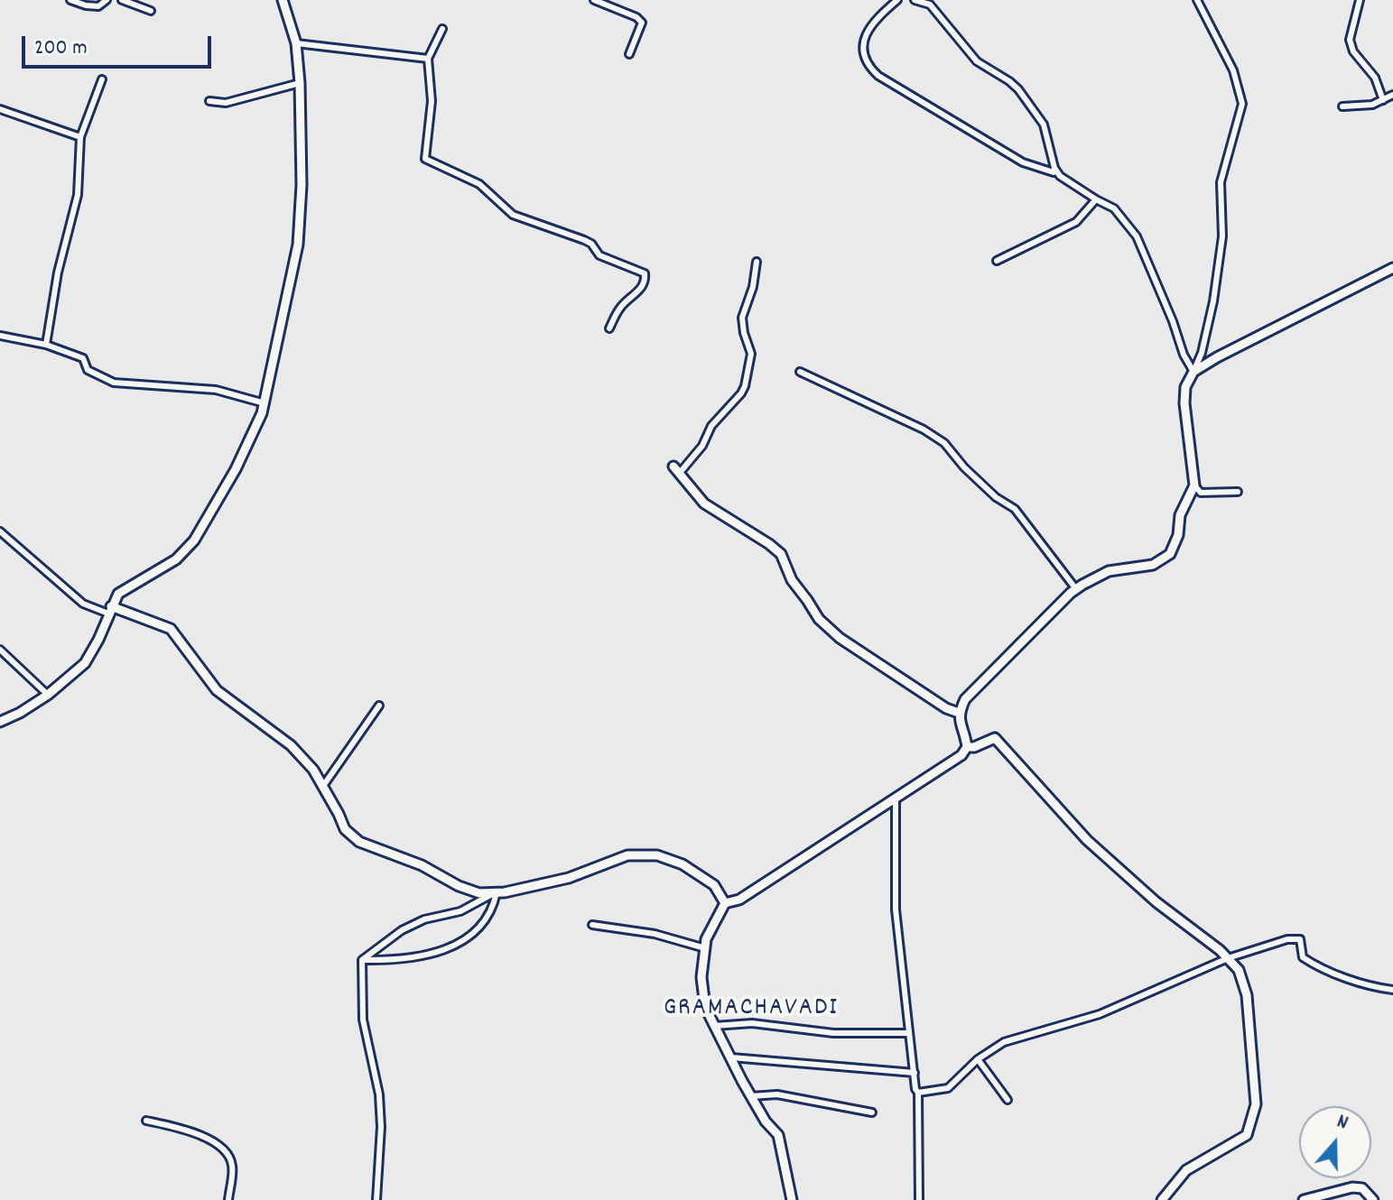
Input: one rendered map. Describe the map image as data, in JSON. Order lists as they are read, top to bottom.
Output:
{
  "districts": ["GRAMACHAVADI"],
  "scale_bar": "200 m",
  "north": "top"
}
